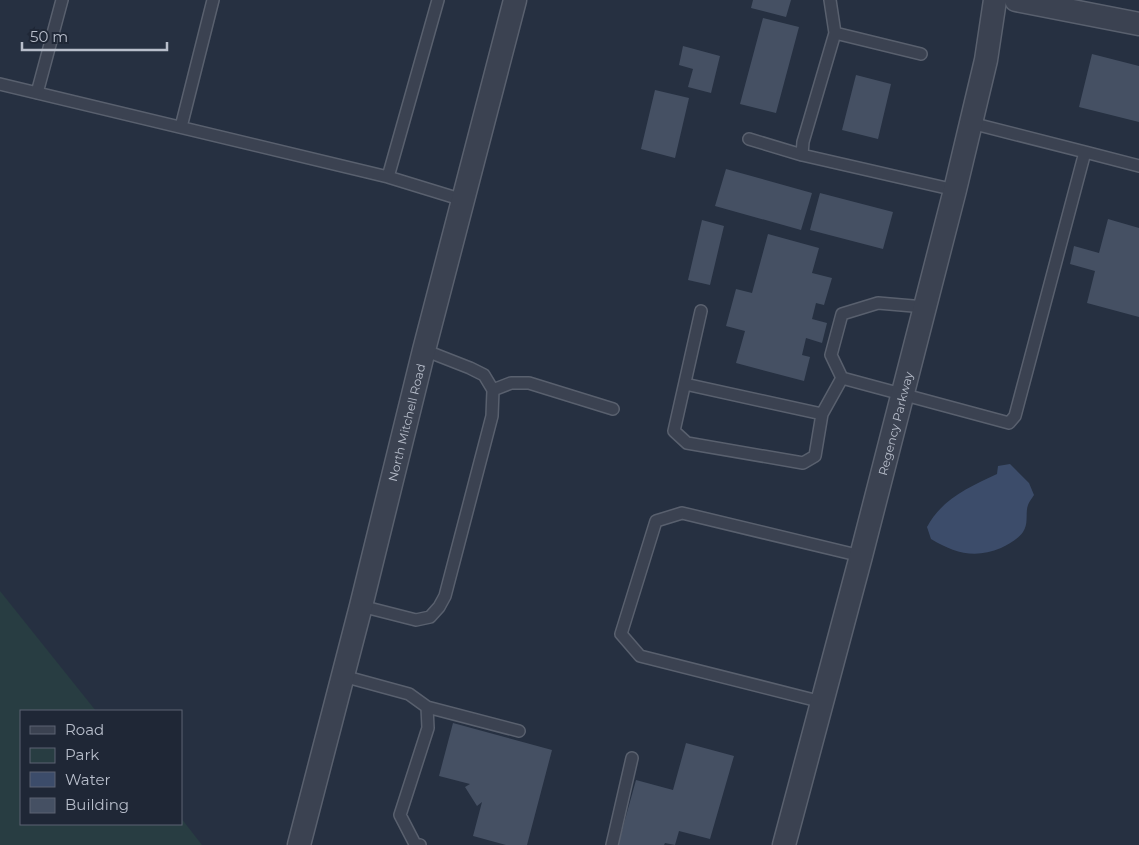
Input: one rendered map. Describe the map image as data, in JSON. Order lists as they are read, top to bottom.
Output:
{
  "streets": {
    "street": ["North Mitchell Road", "Regency Parkway"]
  },
  "legend": [
    "Road",
    "Park",
    "Water",
    "Building"
  ],
  "scale_bar": "50 m"
}
